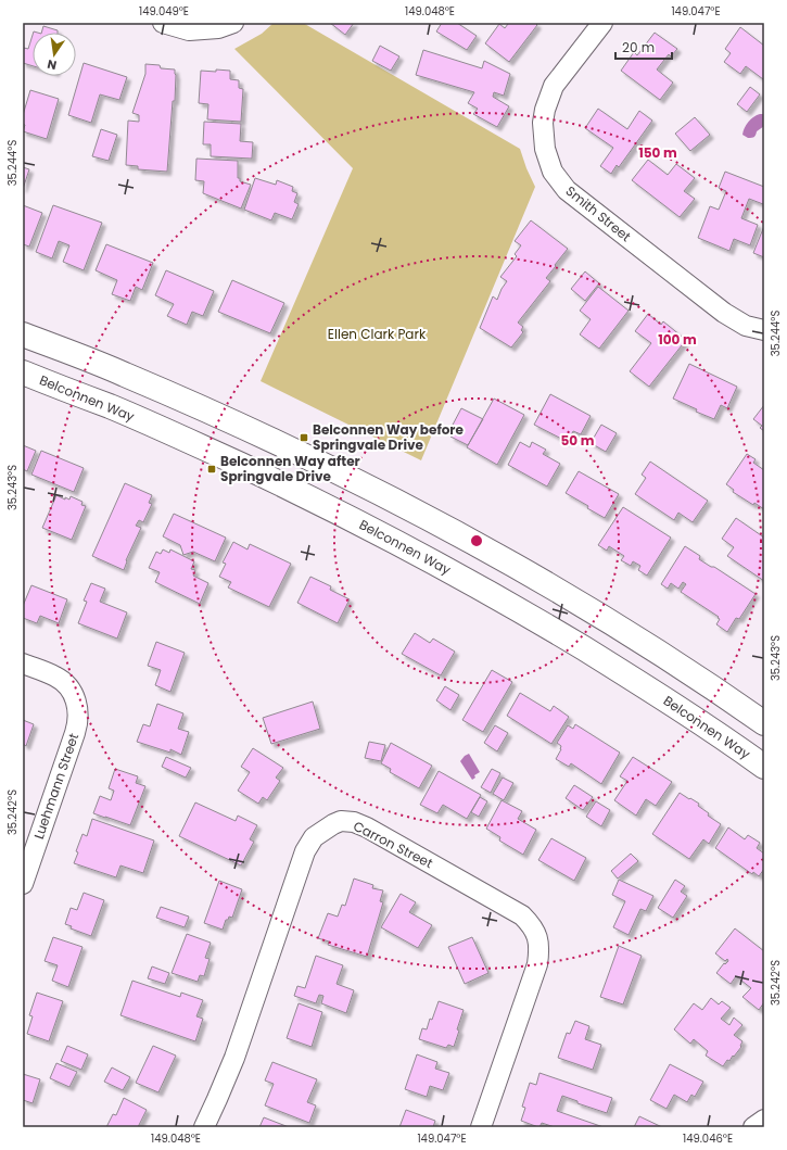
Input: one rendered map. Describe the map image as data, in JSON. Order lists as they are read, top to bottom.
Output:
{
  "streets": {
    "main road": ["Belconnen Way"],
    "street": ["Smith Street", "Luehmann Street", "Carron Street"]
  },
  "parks": ["Ellen Clark Park"],
  "places": {
    "transit": ["Belconnen Way before Springvale Drive", "Belconnen Way after Springvale Drive"]
  },
  "scale_bar": "20 m",
  "north": "bottom",
  "coordinates": [
    "149.049°E",
    "149.048°E",
    "149.047°E",
    "35.244°S",
    "35.243°S",
    "35.242°S",
    "149.046°E"
  ],
  "rings": ["150 m", "100 m", "50 m"]
}
